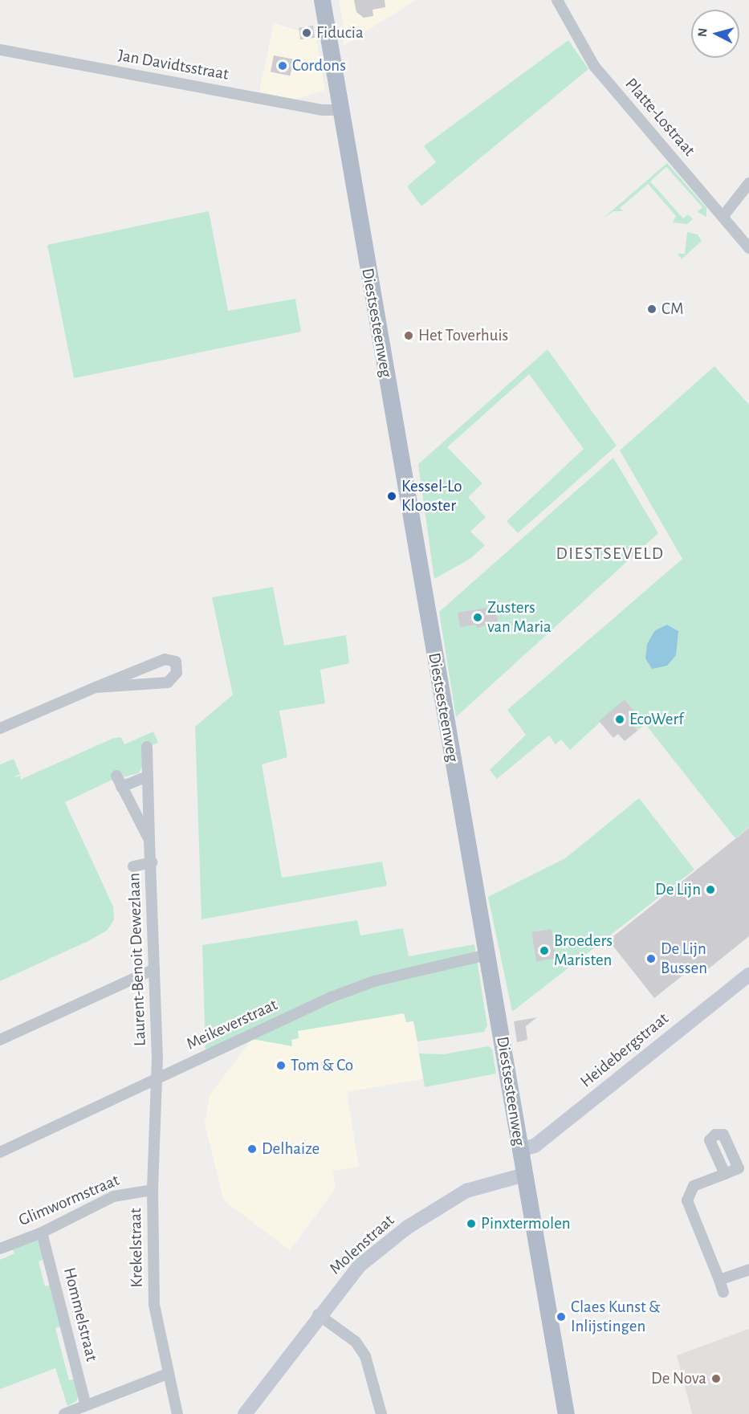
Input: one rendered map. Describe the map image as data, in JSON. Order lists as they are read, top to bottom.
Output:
{
  "streets": {
    "main road": ["Diestsesteenweg"],
    "street": [
      "Jan Davidtsstraat",
      "Platte-Lostraat",
      "Laurent-Benoit Dewezlaan",
      "Meikeverstraat",
      "Heidebergstraat",
      "Glimwormstraat",
      "Molenstraat",
      "Krekelstraat",
      "Hommelstraat"
    ]
  },
  "crossings": [
    ["Jan Davidtsstraat", "Diestsesteenweg"],
    ["Diestsesteenweg", "Meikeverstraat"],
    ["Diestsesteenweg", "Heidebergstraat"],
    ["Diestsesteenweg", "Molenstraat"],
    ["Laurent-Benoit Dewezlaan", "Meikeverstraat"],
    ["Laurent-Benoit Dewezlaan", "Krekelstraat"],
    ["Meikeverstraat", "Krekelstraat"],
    ["Glimwormstraat", "Krekelstraat"],
    ["Glimwormstraat", "Hommelstraat"]
  ],
  "districts": ["DIESTSEVELD"],
  "places": [
    "Fiducia",
    "Cordons",
    "CM",
    "Het Toverhuis",
    "Kessel-Lo Klooster",
    "Zusters van Maria",
    "EcoWerf",
    "De Lijn",
    "Broeders Maristen",
    "De Lijn Bussen",
    "Tom & Co",
    "Delhaize",
    "Pinxtermolen",
    "Claes Kunst & Inlijstingen",
    "De Nova"
  ],
  "north": "left"
}
